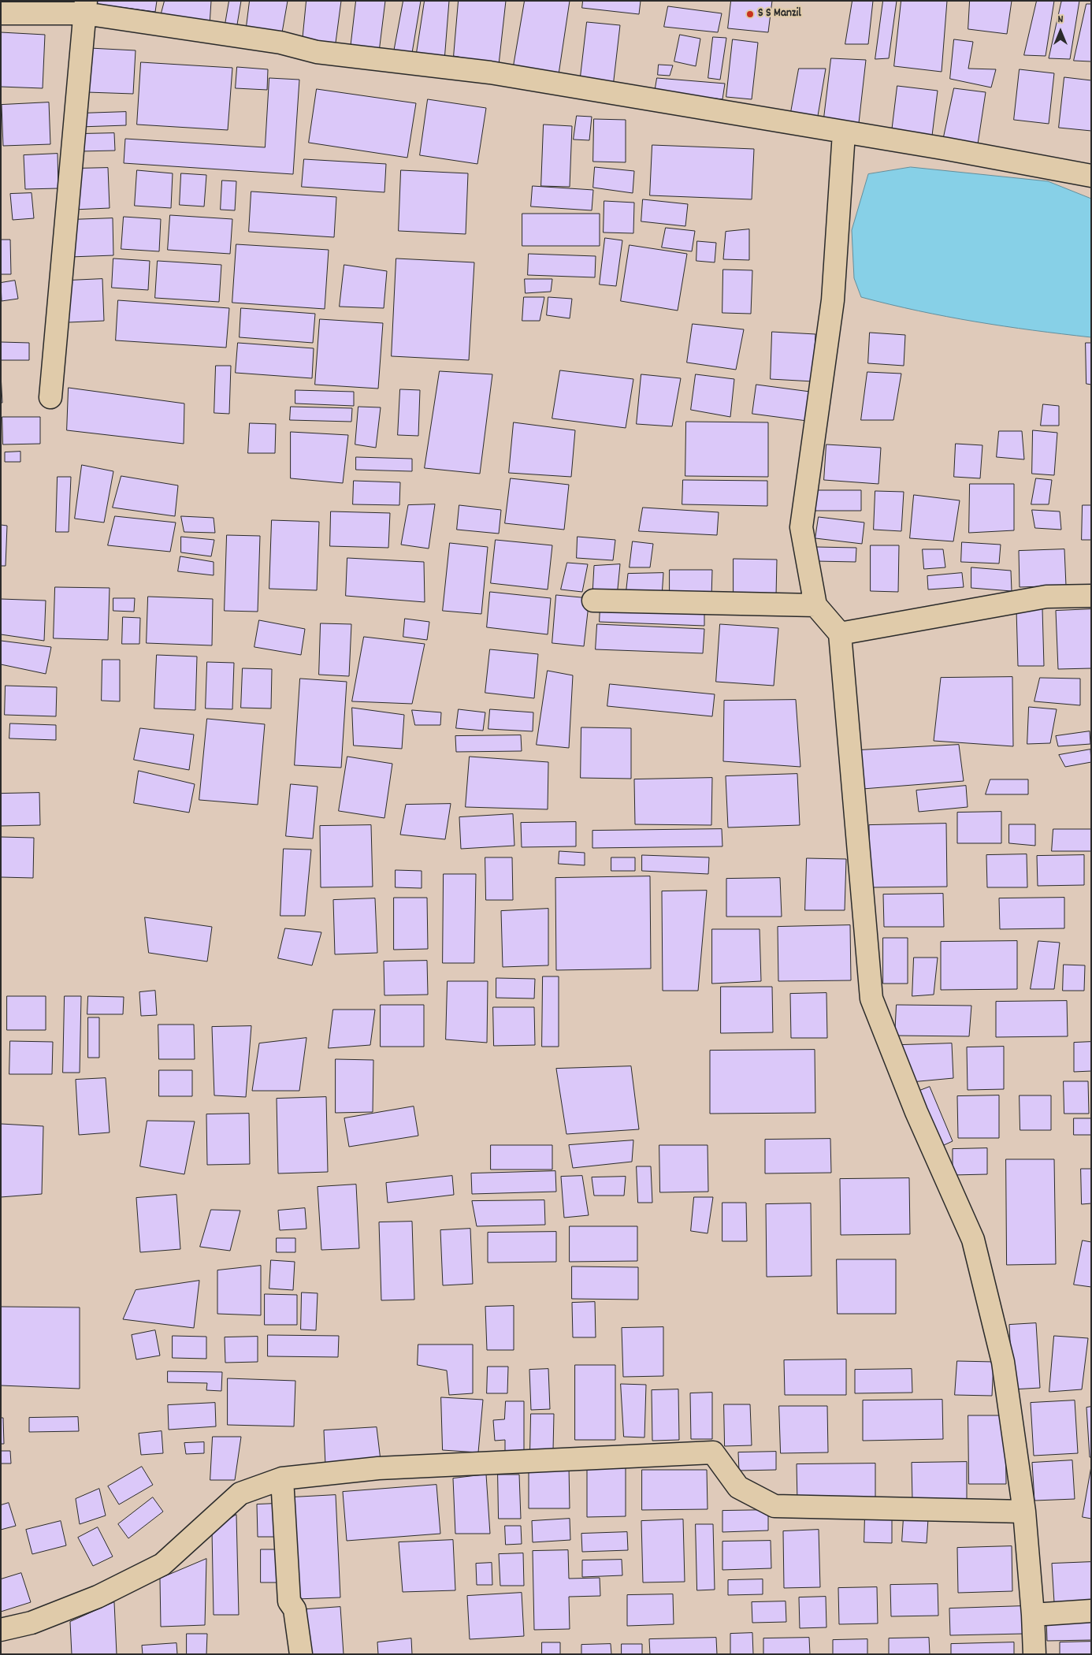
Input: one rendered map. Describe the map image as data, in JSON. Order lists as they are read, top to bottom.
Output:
{
  "places": ["S S Manzil"],
  "north": "top"
}
